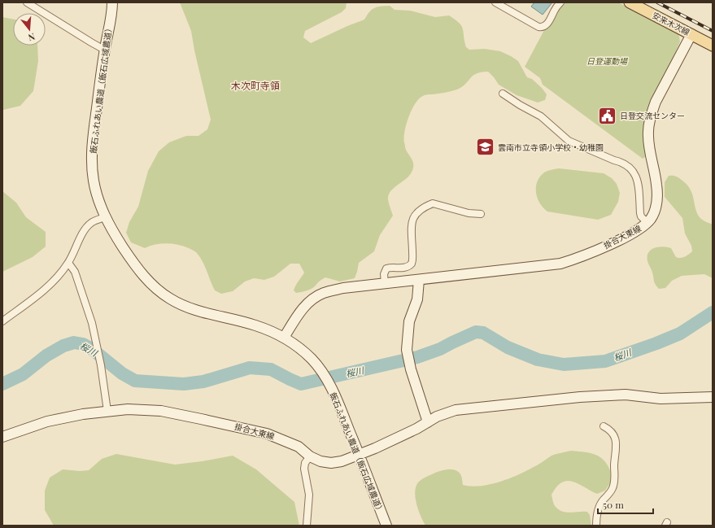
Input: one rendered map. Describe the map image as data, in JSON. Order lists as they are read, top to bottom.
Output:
{
  "streets": {
    "main road": ["安来木次線", "飯石ふれあい農道（飯石広域農道）", "掛合大東線"]
  },
  "crossings": [
    ["安来木次線", "掛合大東線"],
    ["飯石ふれあい農道（飯石広域農道）", "掛合大東線"]
  ],
  "districts": ["木次町寺領"],
  "water": ["桜川"],
  "parks": ["日登運動場"],
  "places": {
    "public building": ["日登交流センター"],
    "school or university": ["雲南市立寺領小学校・幼稚園"]
  },
  "scale_bar": "50 m",
  "north": "bottom"
}
